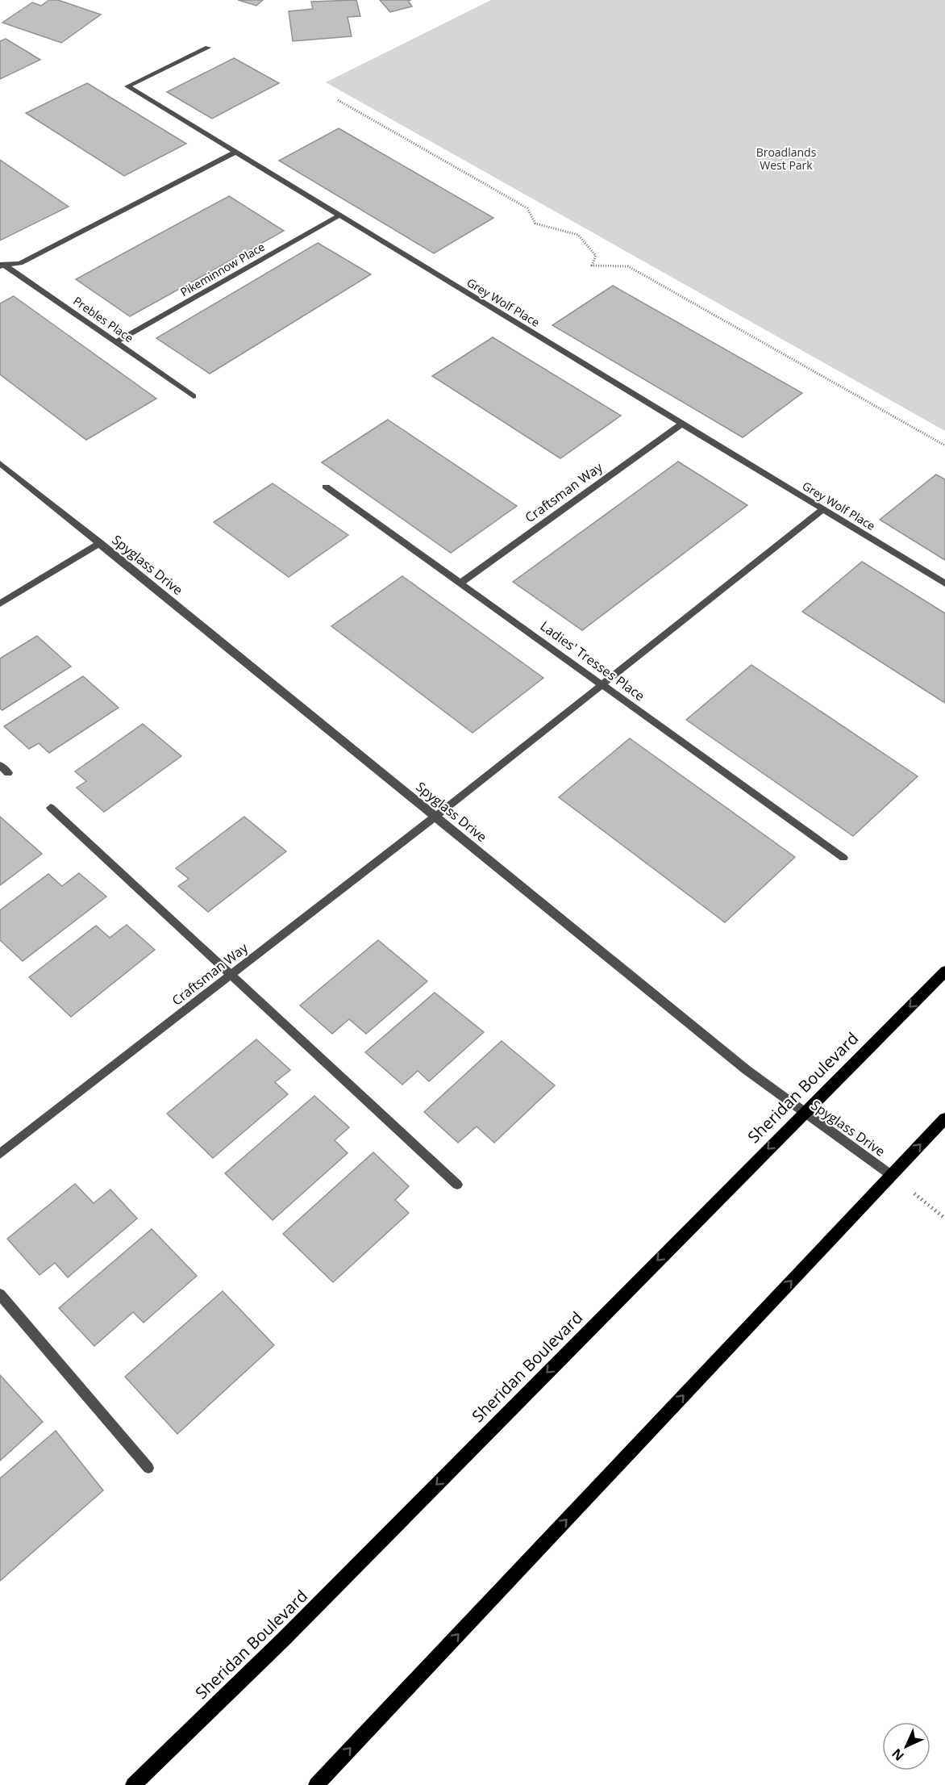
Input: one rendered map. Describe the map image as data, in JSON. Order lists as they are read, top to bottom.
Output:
{
  "streets": {
    "main road": ["Sheridan Boulevard"],
    "street": [
      "Pikeminnow Place",
      "Grey Wolf Place",
      "Prebles Place",
      "Craftsman Way",
      "Spyglass Drive",
      "Ladies' Tresses Place"
    ]
  },
  "crossings": [
    ["Pikeminnow Place", "Grey Wolf Place"],
    ["Pikeminnow Place", "Prebles Place"],
    ["Grey Wolf Place", "Craftsman Way"],
    ["Craftsman Way", "Spyglass Drive"],
    ["Craftsman Way", "Ladies' Tresses Place"],
    ["Spyglass Drive", "Sheridan Boulevard"]
  ],
  "one_way": ["Sheridan Boulevard"],
  "parks": ["Broadlands West Park"],
  "north": "bottom left"
}
